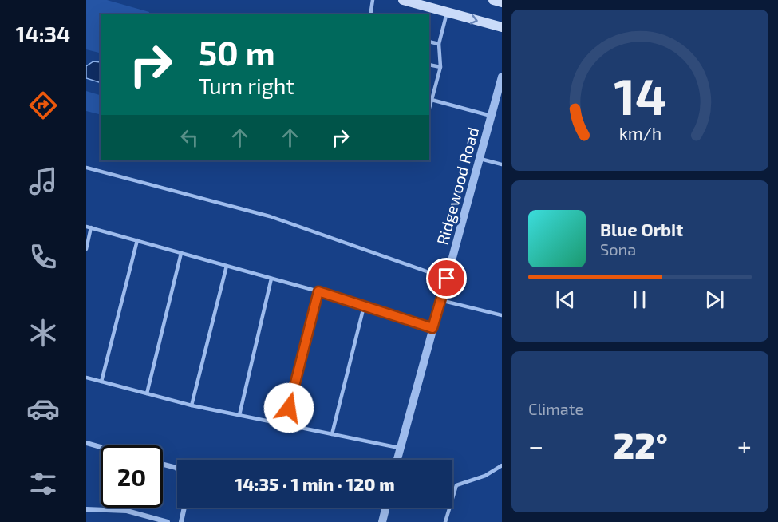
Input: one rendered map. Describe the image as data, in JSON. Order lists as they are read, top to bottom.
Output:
{
  "streets": {
    "street": ["Ridgewood Road"]
  },
  "page": {
    "tabs": "14:34",
    "turn": ["50 m", "Turn right"],
    "song": ["Blue Orbit", "Sona"],
    "tile": "Climate",
    "heat": ["−", "22°", "+"],
    "limit": "20",
    "trip": "14:35 · 1 min · 120 m",
    "gauge": ["14", "km/h"]
  }
}
